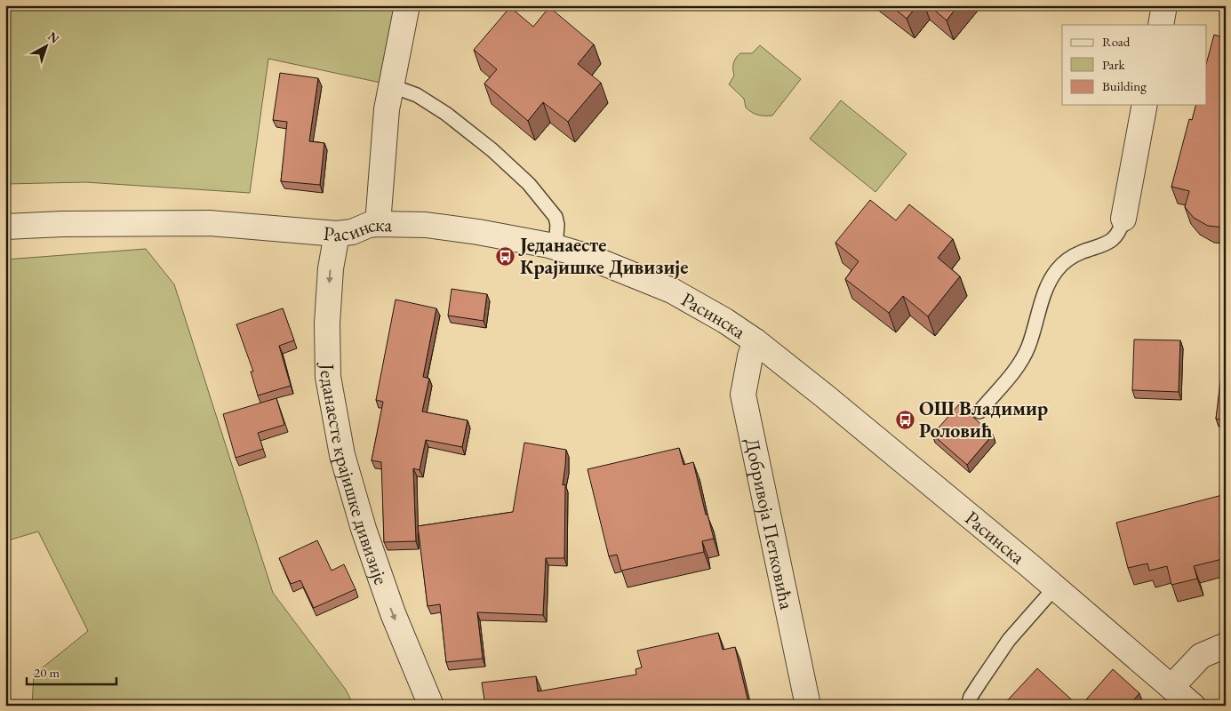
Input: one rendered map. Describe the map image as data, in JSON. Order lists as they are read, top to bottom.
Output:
{
  "streets": {
    "street": ["Расинска", "Једанаесте крајишке дивизије", "Добривоја Петковића"]
  },
  "crossings": [
    ["Расинска", "Једанаесте крајишке дивизије"],
    ["Расинска", "Добривоја Петковића"]
  ],
  "one_way": ["Једанаесте крајишке дивизије"],
  "places": {
    "bus stop": ["Једанаесте Крајишке Дивизије", "ОШ Владимир Роловић"]
  },
  "legend": ["Road", "Park", "Building"],
  "scale_bar": "20 m",
  "north": "top right"
}
